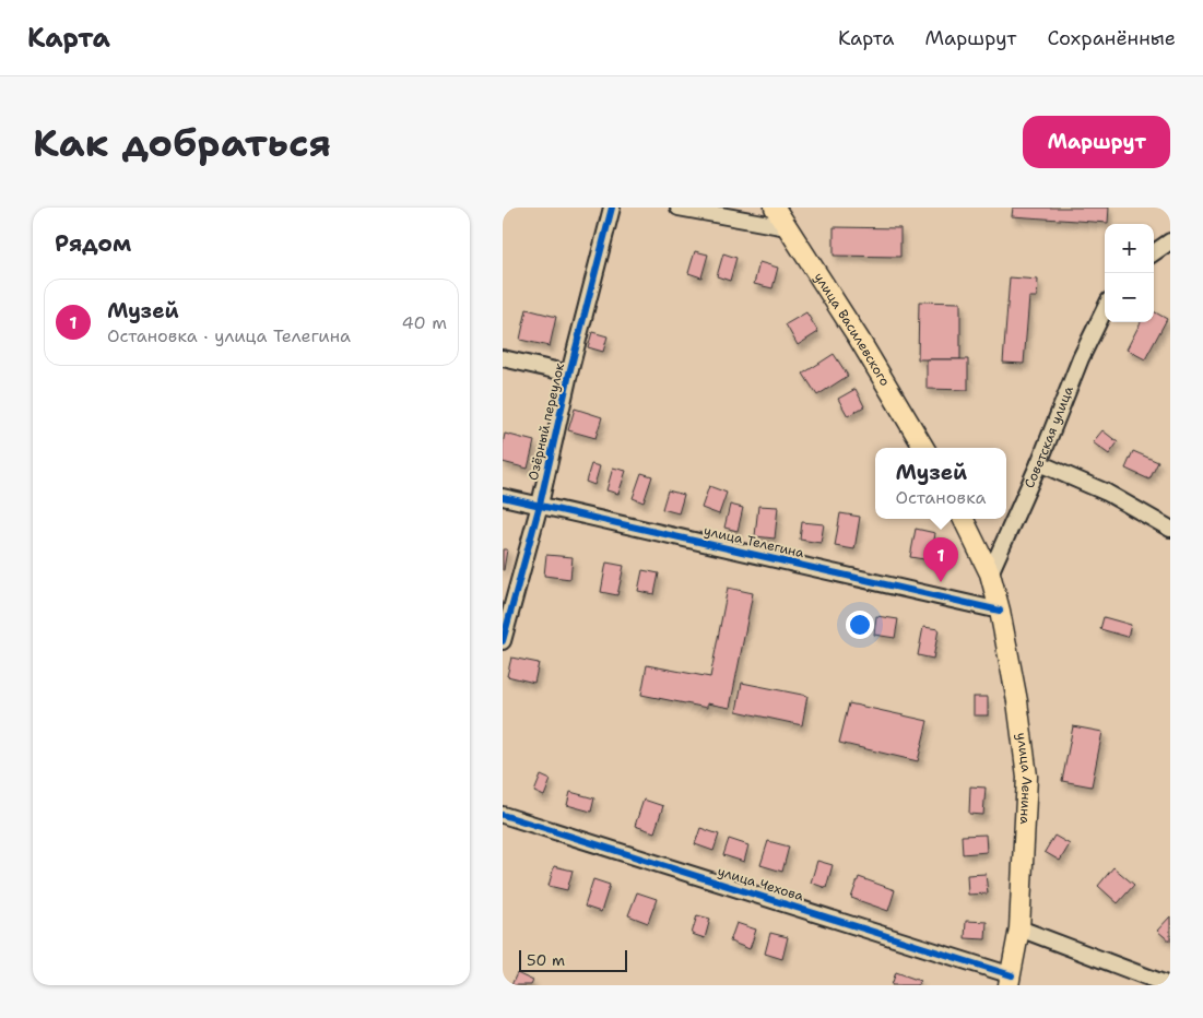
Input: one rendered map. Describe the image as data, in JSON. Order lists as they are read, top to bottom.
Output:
{
  "streets": {
    "main road": ["улица Василевского", "улица Ленина"],
    "street": [
      "Озёрный переулок",
      "Советская улица",
      "улица Телегина",
      "улица Чехова"
    ]
  },
  "crossings": [
    ["Озёрный переулок", "улица Телегина"],
    ["Советская улица", "улица Ленина"],
    ["улица Телегина", "улица Ленина"],
    ["улица Ленина", "улица Чехова"]
  ],
  "scale_bar": "50 m",
  "page": {
    "header": "Карта",
    "nav": ["Карта", "Маршрут", "Сохранённые"],
    "buttons": "Маршрут",
    "title": "Как добраться",
    "heading": "Рядом",
    "map_buttons": ["+", "−"],
    "list": [
      {
        "mark": "1",
        "name": "Музей",
        "note": "Остановка · улица Телегина",
        "value": "40 m"
      }
    ],
    "popup": ["Музей", "Остановка"],
    "pins": "1",
    "scale": "50 m"
  }
}
